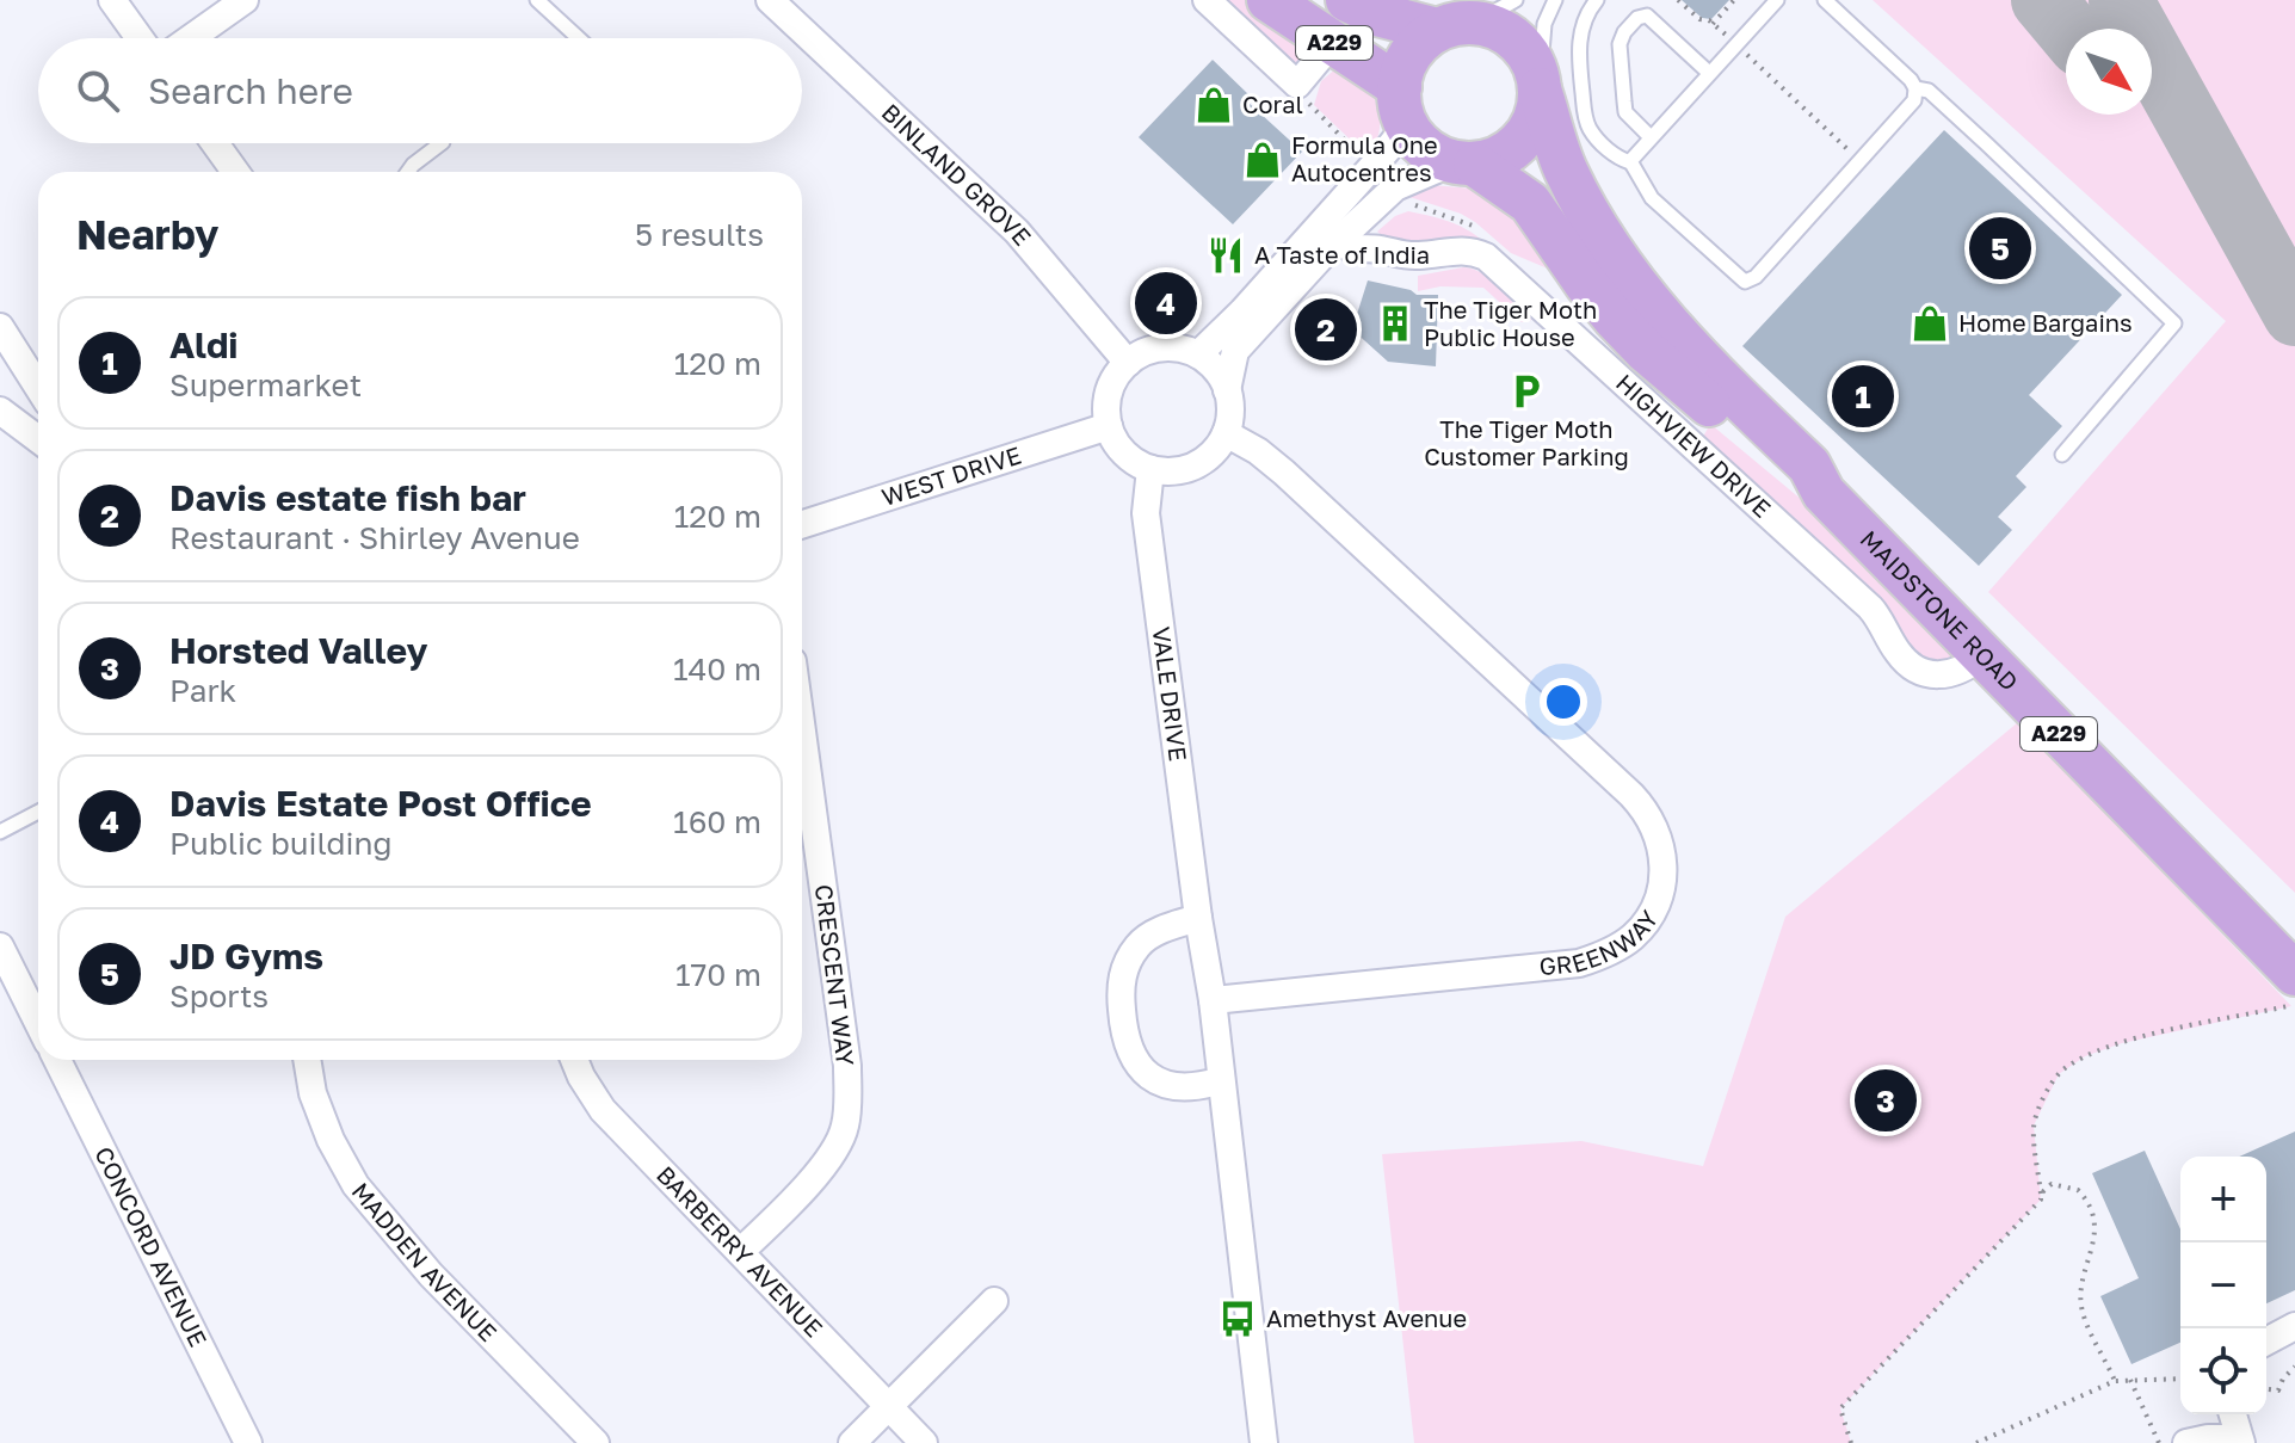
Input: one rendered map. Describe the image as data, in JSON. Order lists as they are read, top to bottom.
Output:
{
  "streets": {
    "main road": ["A229", "MAIDSTONE ROAD"],
    "street": [
      "BINLAND GROVE",
      "HIGHVIEW DRIVE",
      "WEST DRIVE",
      "VALE DRIVE",
      "GREENWAY",
      "CRESCENT WAY",
      "CONCORD AVENUE",
      "BARBERRY AVENUE",
      "MADDEN AVENUE"
    ]
  },
  "crossings": [
    ["A229", "MAIDSTONE ROAD"],
    ["BINLAND GROVE", "WEST DRIVE"],
    ["BINLAND GROVE", "VALE DRIVE"],
    ["BINLAND GROVE", "GREENWAY"],
    ["HIGHVIEW DRIVE", "MAIDSTONE ROAD"],
    ["WEST DRIVE", "VALE DRIVE"],
    ["WEST DRIVE", "GREENWAY"],
    ["VALE DRIVE", "GREENWAY"],
    ["CRESCENT WAY", "BARBERRY AVENUE"]
  ],
  "places": {
    "shop": ["Coral", "Formula One Autocentres", "Home Bargains"],
    "restaurant": ["A Taste of India"],
    "building": ["The Tiger Moth Public House"],
    "parking": ["The Tiger Moth Customer Parking"],
    "bus stop": ["Amethyst Avenue"]
  },
  "north": "bottom right",
  "page": {
    "search": "Search here",
    "heading": ["Nearby", "5 results"],
    "pins": [
      "5",
      "4",
      "2",
      "1",
      "3"
    ],
    "list": [
      {
        "mark": "1",
        "name": "Aldi",
        "note": "Supermarket",
        "value": "120 m"
      },
      {
        "mark": "2",
        "name": "Davis estate fish bar",
        "note": "Restaurant · Shirley Avenue",
        "value": "120 m"
      },
      {
        "mark": "3",
        "name": "Horsted Valley",
        "note": "Park",
        "value": "140 m"
      },
      {
        "mark": "4",
        "name": "Davis Estate Post Office",
        "note": "Public building",
        "value": "160 m"
      },
      {
        "mark": "5",
        "name": "JD Gyms",
        "note": "Sports",
        "value": "170 m"
      }
    ],
    "map_buttons": ["+", "−"]
  }
}
